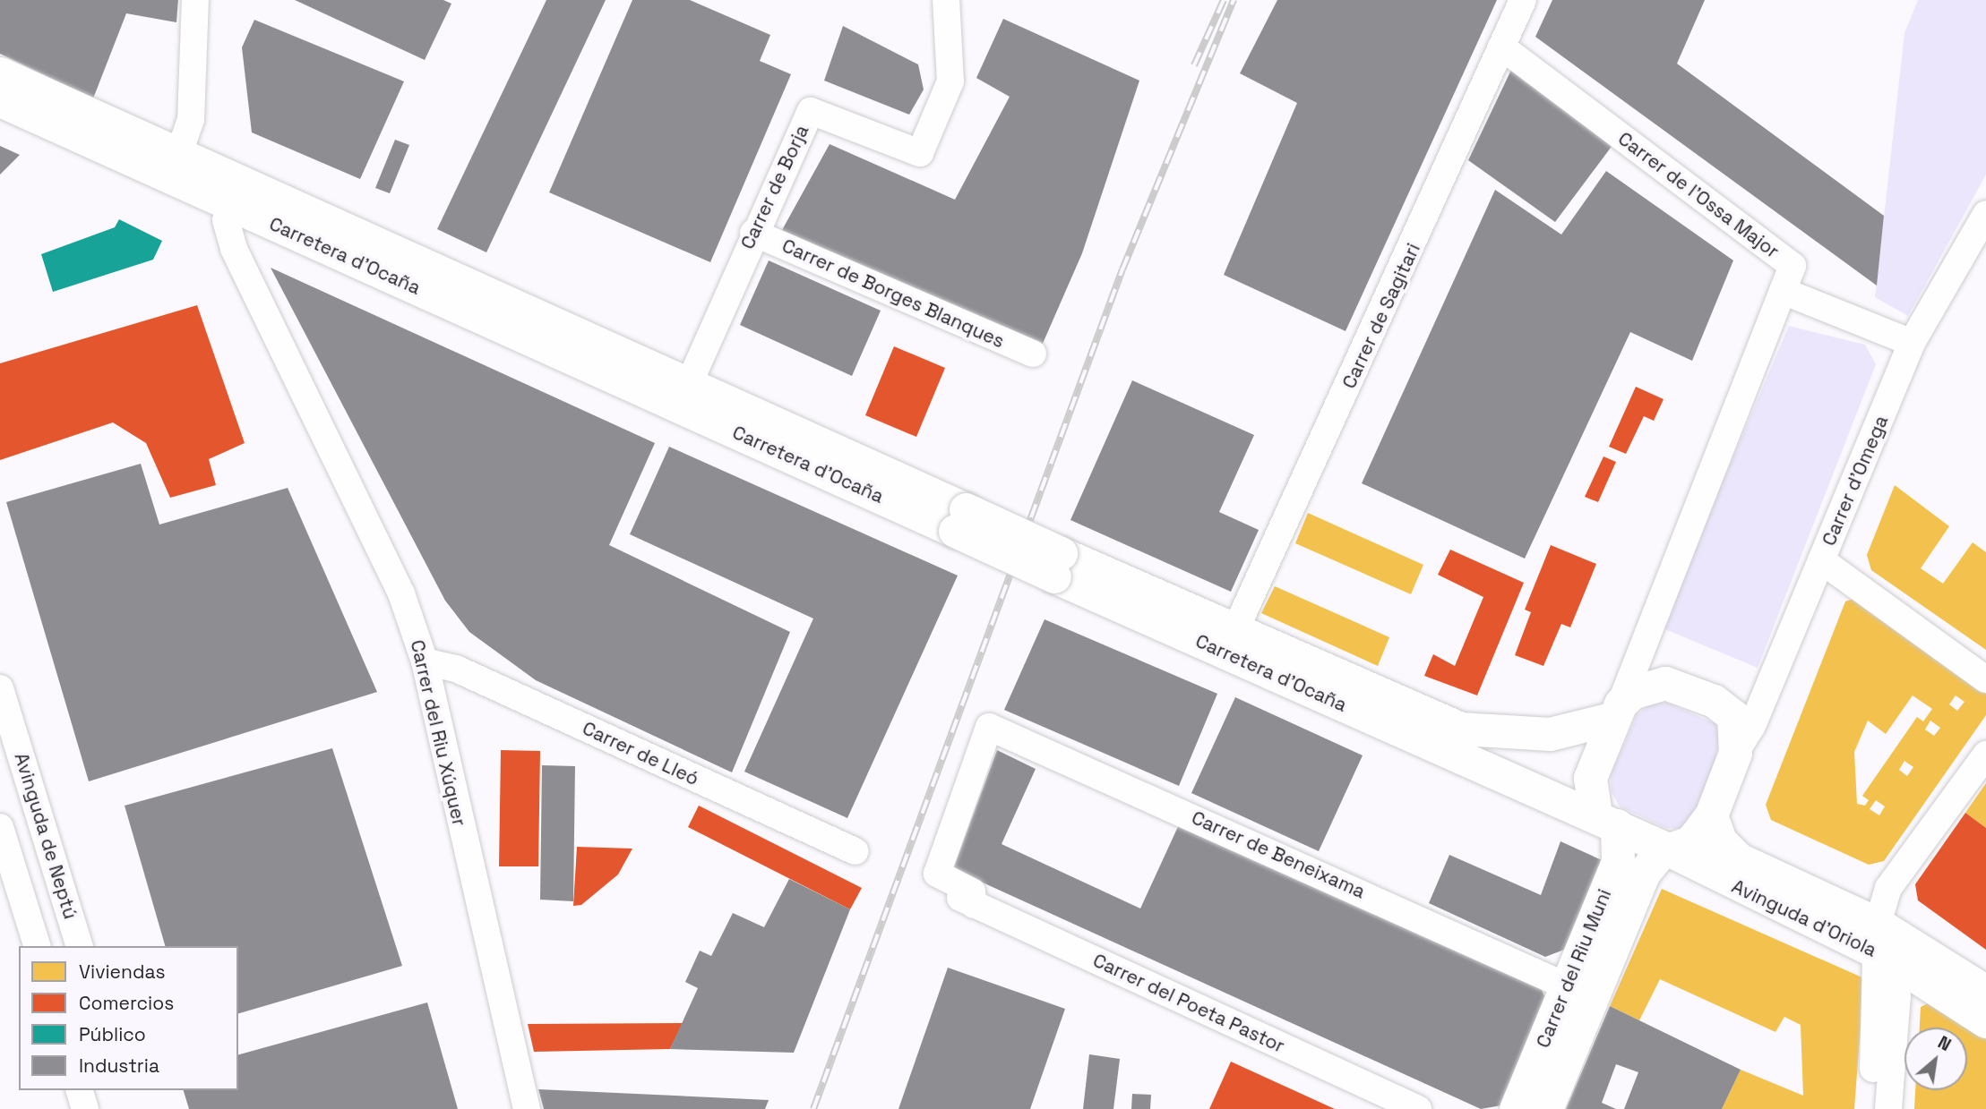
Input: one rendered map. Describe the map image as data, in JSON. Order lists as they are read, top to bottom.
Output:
{
  "streets": {
    "main road": [
      "Carretera d'Ocaña",
      "Carrer d'Omega",
      "Avinguda d'Oriola",
      "Carrer del Riu Muni"
    ],
    "street": [
      "Carrer de Borja",
      "Carrer de l'Ossa Major",
      "Carrer de Borges Blanques",
      "Carrer de Sagitari",
      "Carrer del Riu Xúquer",
      "Carrer de Lleó",
      "Avinguda de Neptú",
      "Carrer de Beneixama",
      "Carrer del Poeta Pastor"
    ]
  },
  "crossings": [
    ["Carrer de Borja", "Carretera d'Ocaña"],
    ["Carrer de Borja", "Carrer de Borges Blanques"],
    ["Carrer de l'Ossa Major", "Carrer de Sagitari"],
    ["Carretera d'Ocaña", "Carrer de Sagitari"],
    ["Carretera d'Ocaña", "Carrer d'Omega"],
    ["Carretera d'Ocaña", "Carrer del Riu Xúquer"],
    ["Carretera d'Ocaña", "Avinguda d'Oriola"],
    ["Carretera d'Ocaña", "Carrer del Riu Muni"],
    ["Carrer d'Omega", "Avinguda d'Oriola"],
    ["Carrer d'Omega", "Carrer del Riu Muni"],
    ["Carrer del Riu Xúquer", "Carrer de Lleó"],
    ["Carrer de Beneixama", "Carrer del Riu Muni"],
    ["Carrer de Beneixama", "Carrer del Poeta Pastor"],
    ["Avinguda d'Oriola", "Carrer del Riu Muni"]
  ],
  "legend": [
    "Viviendas",
    "Comercios",
    "Público",
    "Industria"
  ],
  "north": "top right"
}
